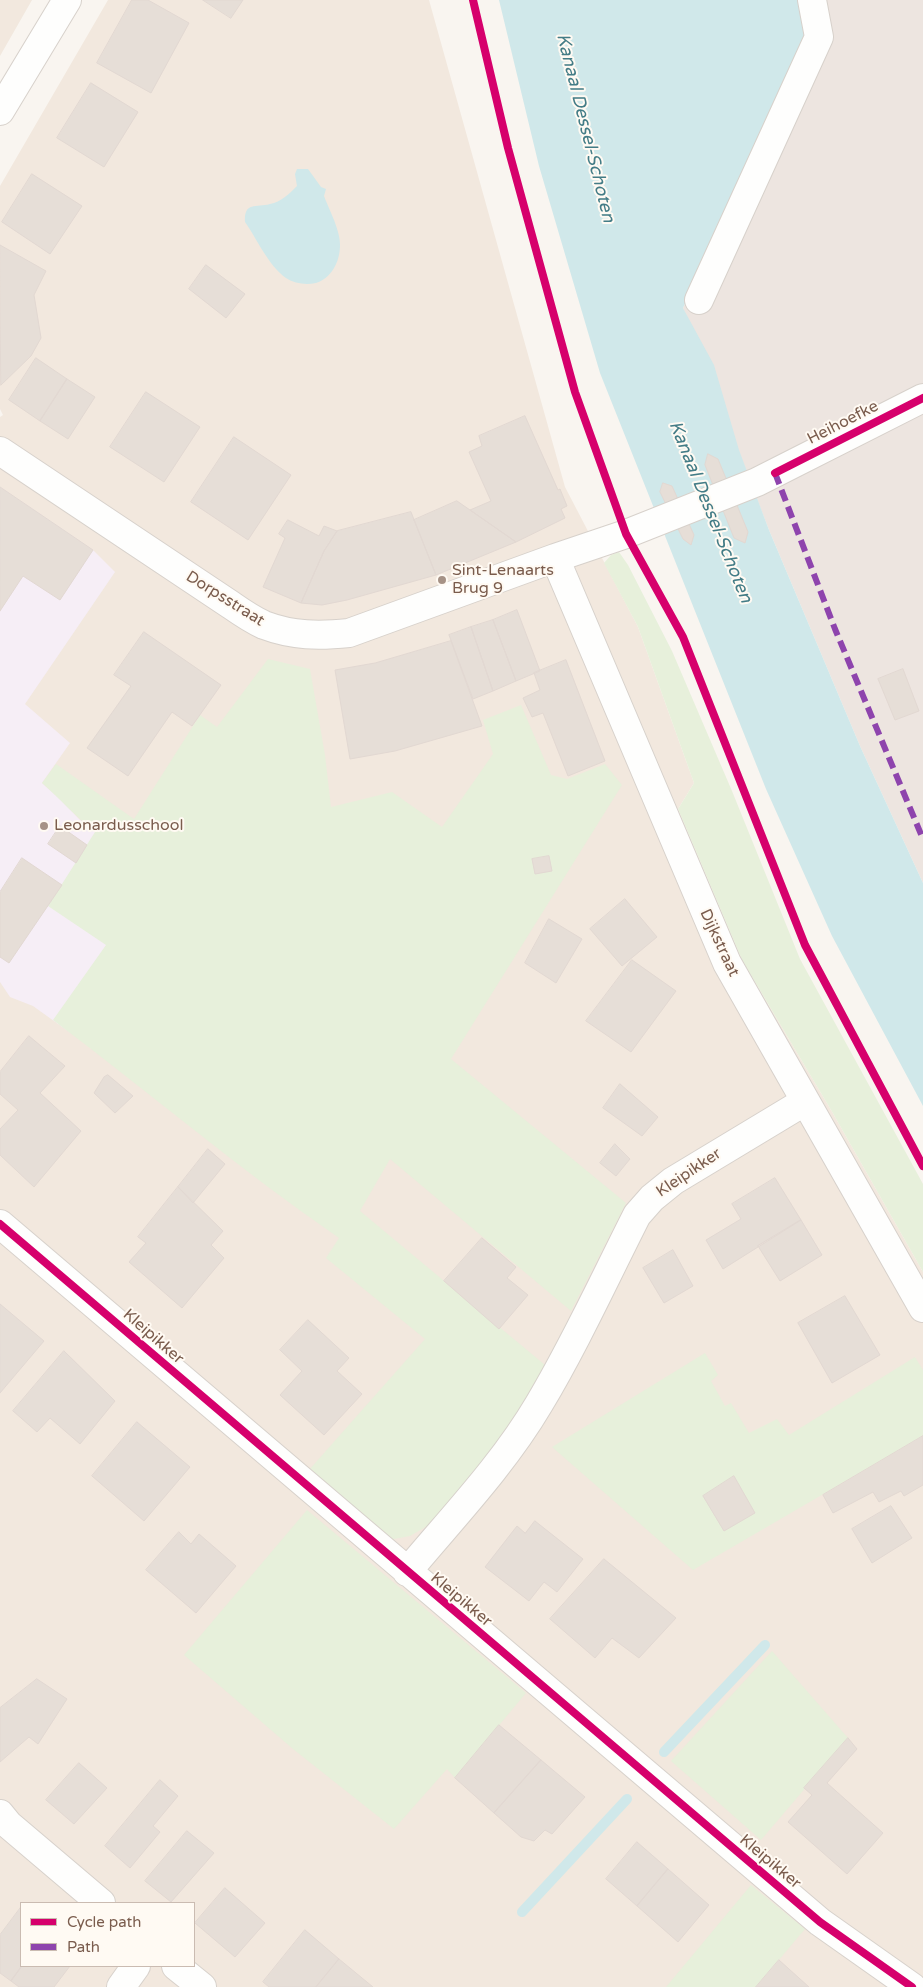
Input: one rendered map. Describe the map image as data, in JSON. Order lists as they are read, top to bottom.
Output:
{
  "streets": {
    "street": [
      "Heihoefke",
      "Dorpsstraat",
      "Dijkstraat",
      "Kleipikker"
    ]
  },
  "crossings": [
    ["Heihoefke", "Dorpsstraat"],
    ["Dorpsstraat", "Dijkstraat"],
    ["Dijkstraat", "Kleipikker"]
  ],
  "water": ["Kanaal Dessel-Schoten"],
  "places": ["Sint-Lenaarts Brug 9", "Leonardusschool"],
  "legend": ["Cycle path", "Path"]
}
